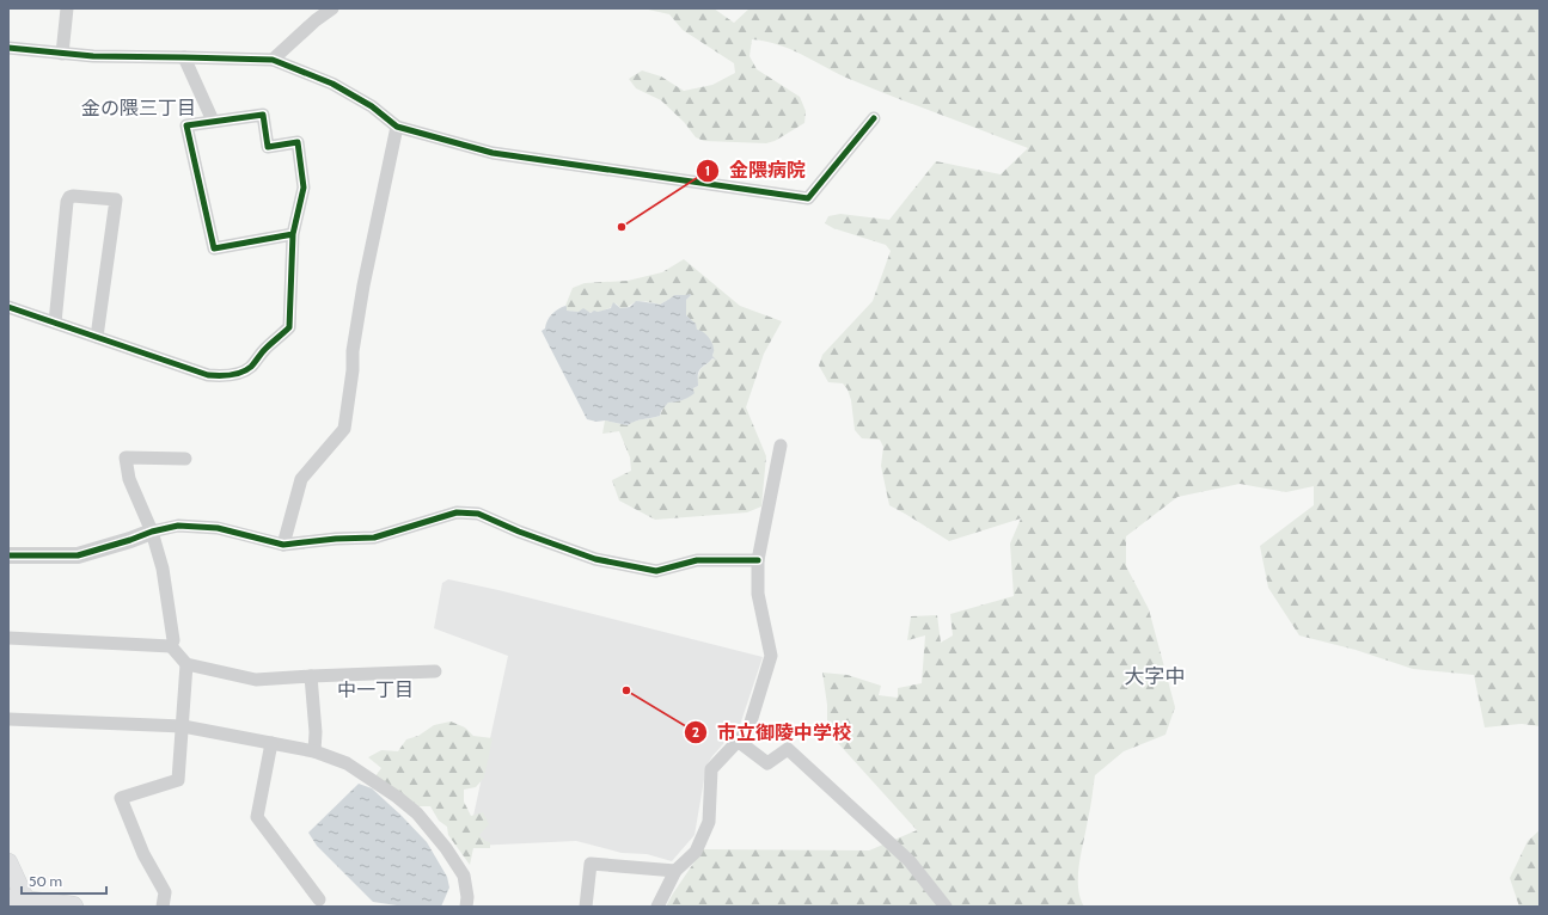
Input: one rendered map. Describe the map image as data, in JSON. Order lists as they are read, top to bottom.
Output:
{
  "districts": ["金の隈三丁目", "大字中", "中一丁目"],
  "places": ["金隈病院", "市立御陵中学校"],
  "scale_bar": "50 m"
}
